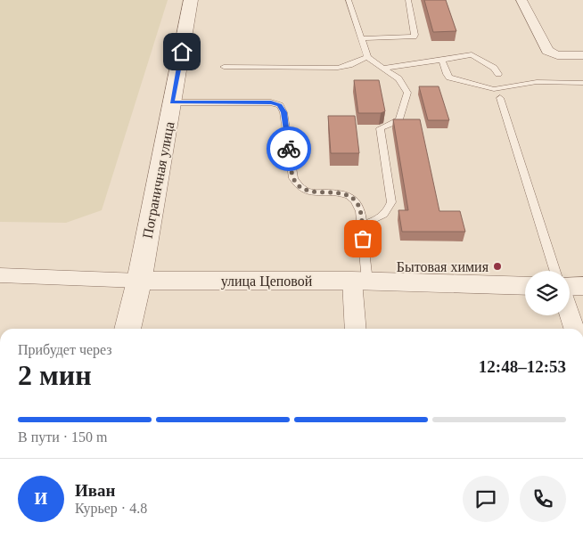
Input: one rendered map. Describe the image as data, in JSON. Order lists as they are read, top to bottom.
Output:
{
  "streets": {
    "street": ["Пограничная улица", "улица Цеповой"]
  },
  "crossings": [
    ["Пограничная улица", "улица Цеповой"]
  ],
  "places": ["Бытовая химия"],
  "page": {
    "heading": ["2 мин", "Прибудет через", "12:48–12:53"],
    "panel": ["Иван", "Курьер · 4.8"],
    "bar": "В пути · 150 m",
    "round": "И"
  }
}
